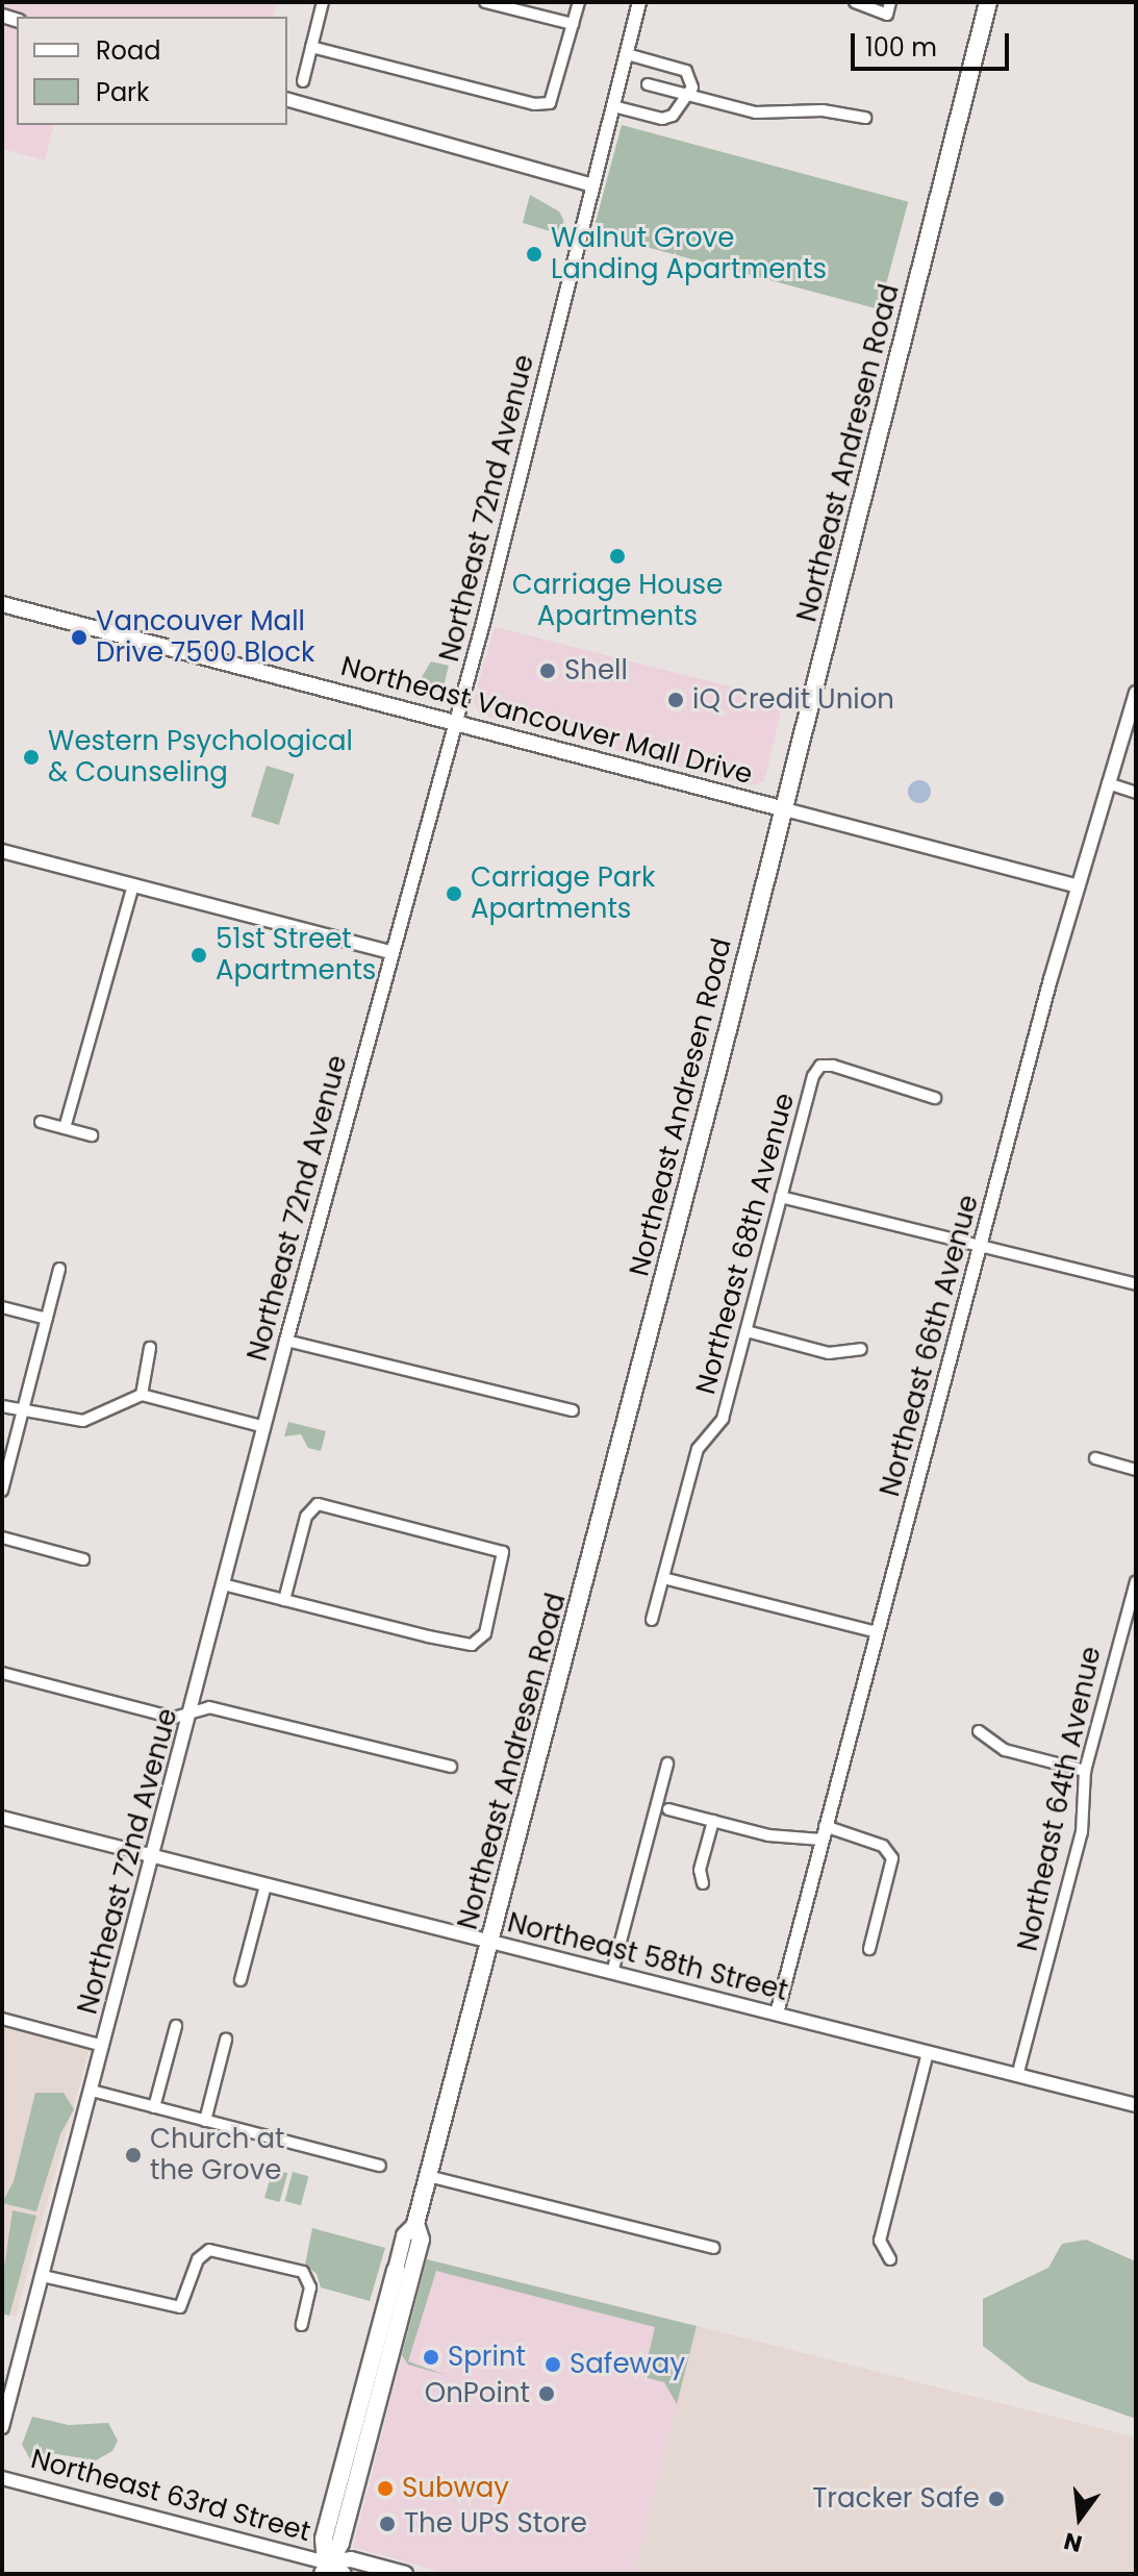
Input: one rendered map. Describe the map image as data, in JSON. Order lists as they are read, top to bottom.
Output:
{
  "streets": {
    "main road": ["Northeast Andresen Road", "Northeast Vancouver Mall Drive", "Northeast 63rd Street"],
    "street": [
      "Northeast 72nd Avenue",
      "Northeast 68th Avenue",
      "Northeast 66th Avenue",
      "Northeast 64th Avenue",
      "Northeast 58th Street"
    ]
  },
  "crossings": [
    ["Northeast Andresen Road", "Northeast Vancouver Mall Drive"],
    ["Northeast Andresen Road", "Northeast 58th Street"],
    ["Northeast Andresen Road", "Northeast 63rd Street"],
    ["Northeast 72nd Avenue", "Northeast Vancouver Mall Drive"],
    ["Northeast 72nd Avenue", "Northeast 58th Street"],
    ["Northeast Vancouver Mall Drive", "Northeast 66th Avenue"],
    ["Northeast 66th Avenue", "Northeast 58th Street"],
    ["Northeast 64th Avenue", "Northeast 58th Street"]
  ],
  "places": [
    "Walnut Grove Landing Apartments",
    "Carriage House Apartments",
    "Vancouver Mall Drive 7500 Block",
    "Shell",
    "iQ Credit Union",
    "Western Psychological & Counseling",
    "Carriage Park Apartments",
    "51st Street Apartments",
    "Church at the Grove",
    "Sprint",
    "Safeway",
    "OnPoint",
    "Subway",
    "Tracker Safe",
    "The UPS Store"
  ],
  "legend": ["Road", "Park"],
  "scale_bar": "100 m",
  "north": "bottom"
}
